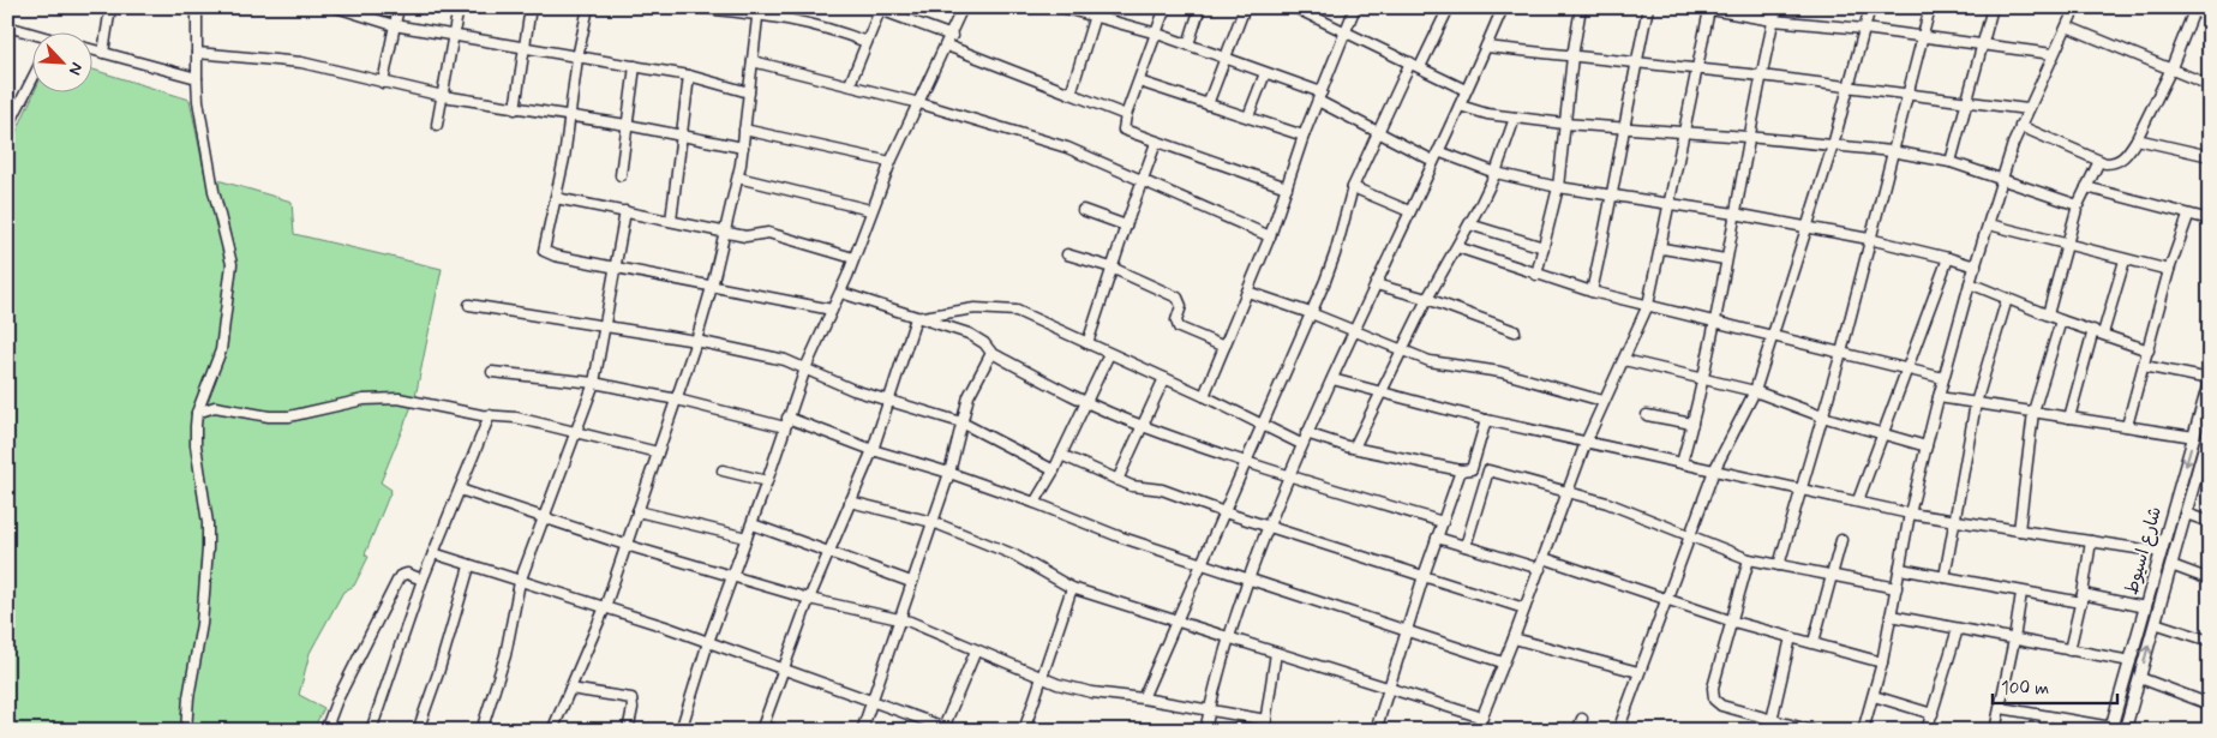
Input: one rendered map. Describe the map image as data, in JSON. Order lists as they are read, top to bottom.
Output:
{
  "streets": {
    "street": ["شارع اسيوط"]
  },
  "scale_bar": "100 m",
  "north": "bottom right"
}
